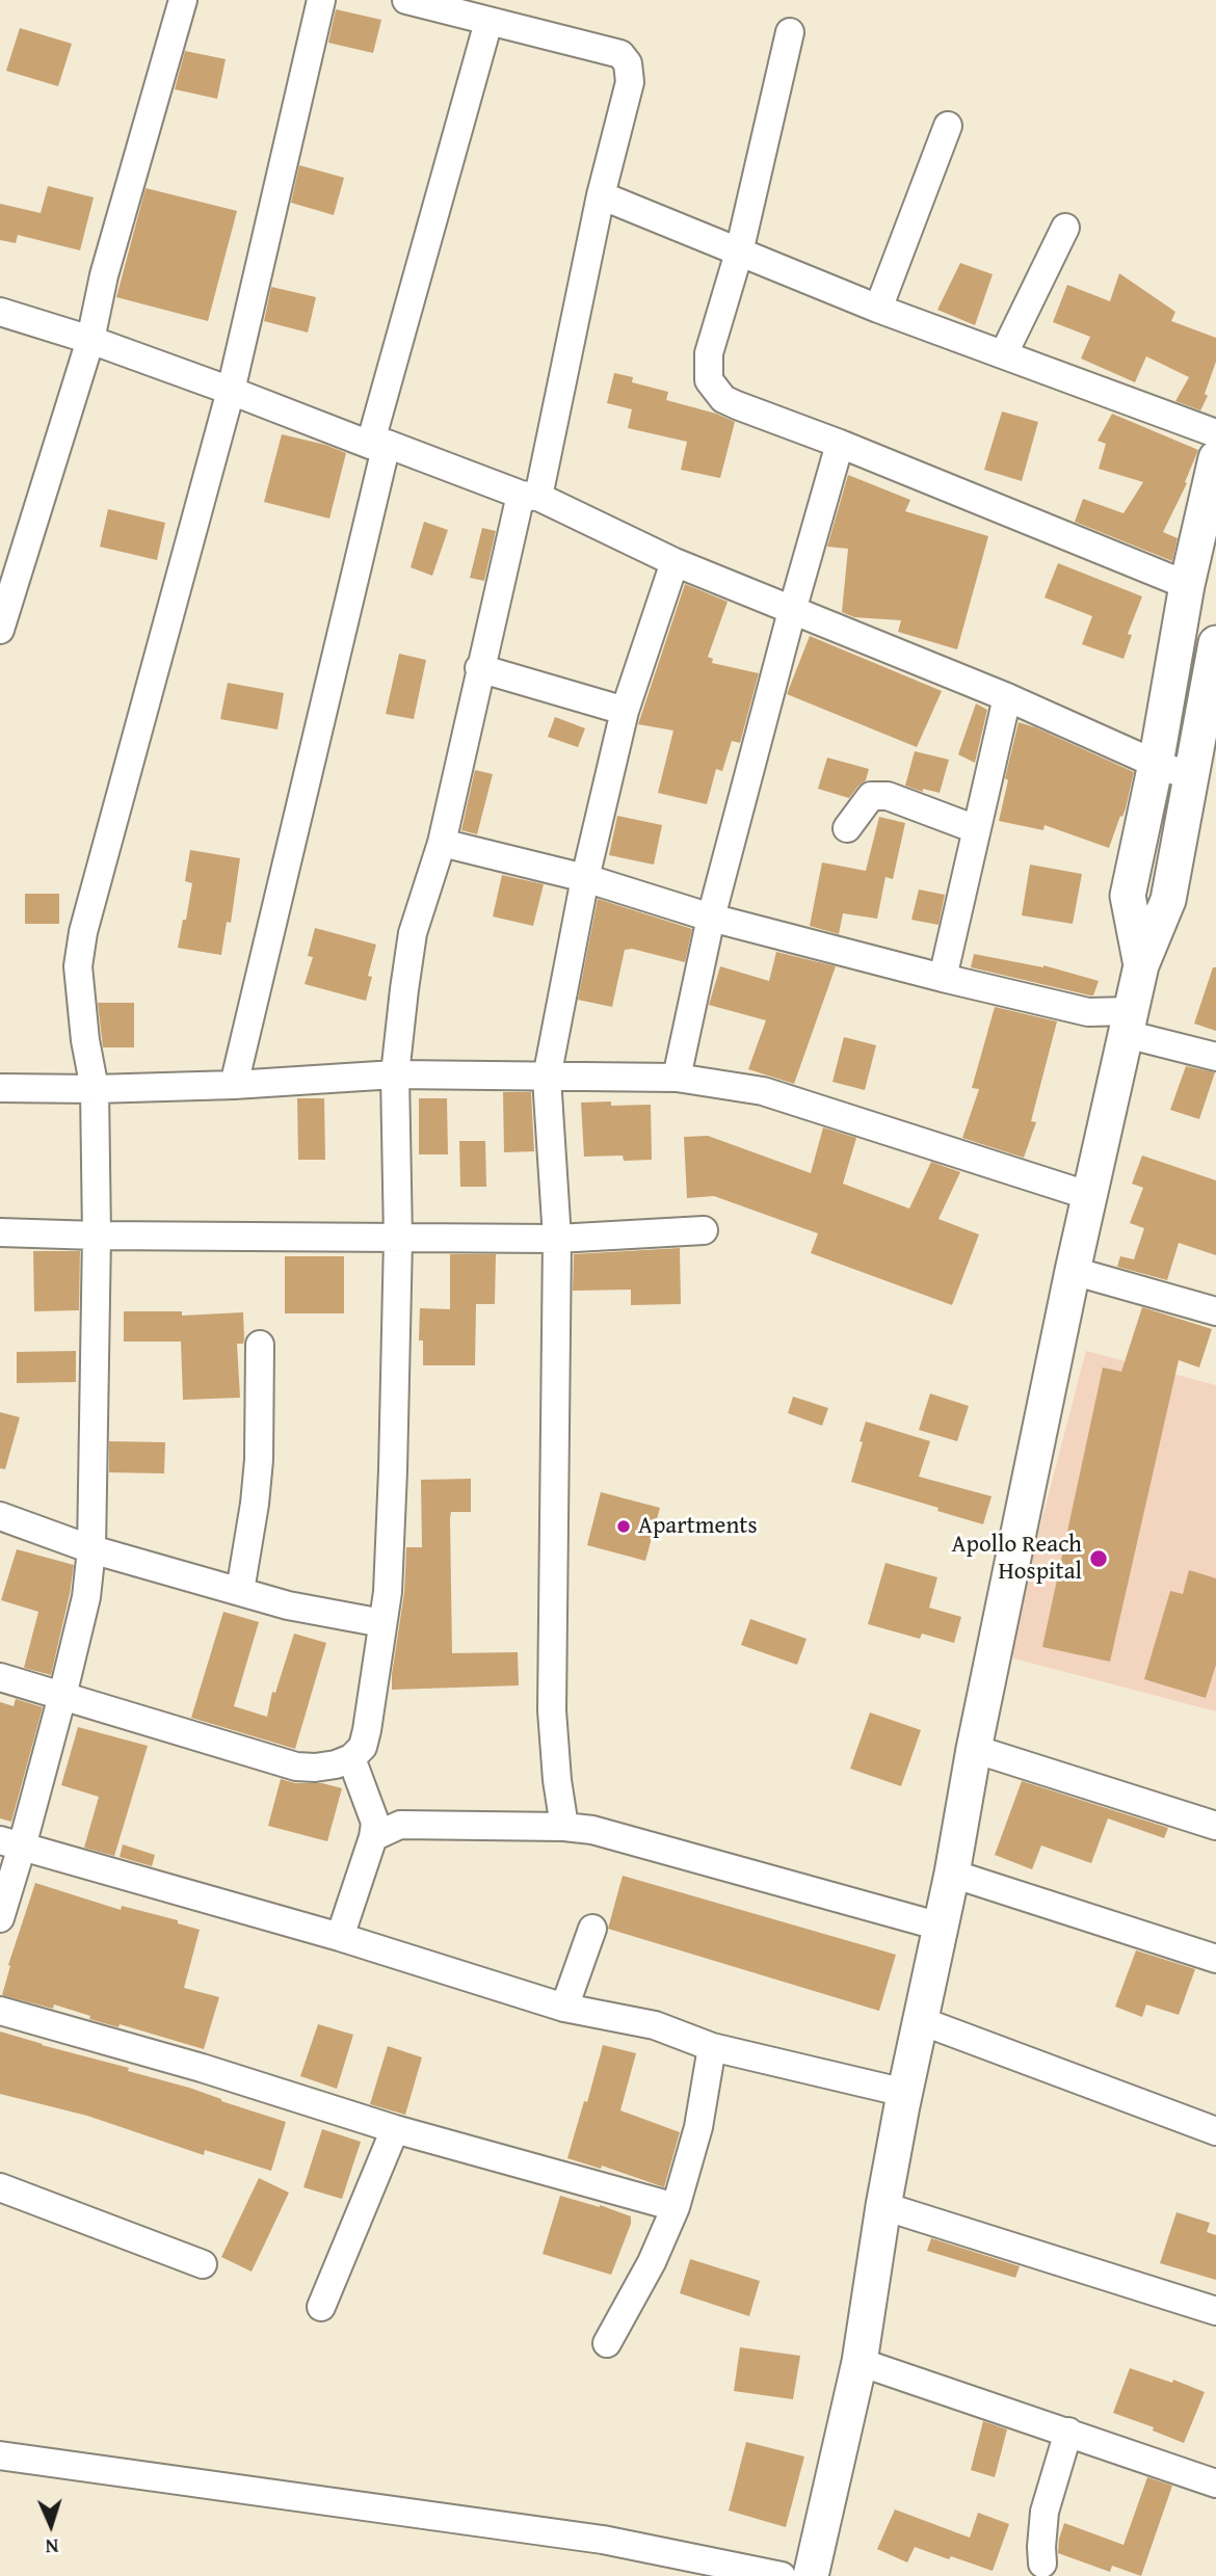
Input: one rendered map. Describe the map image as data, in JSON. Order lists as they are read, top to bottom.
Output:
{
  "places": ["Apartments", "Apollo Reach Hospital"],
  "north": "bottom"
}
